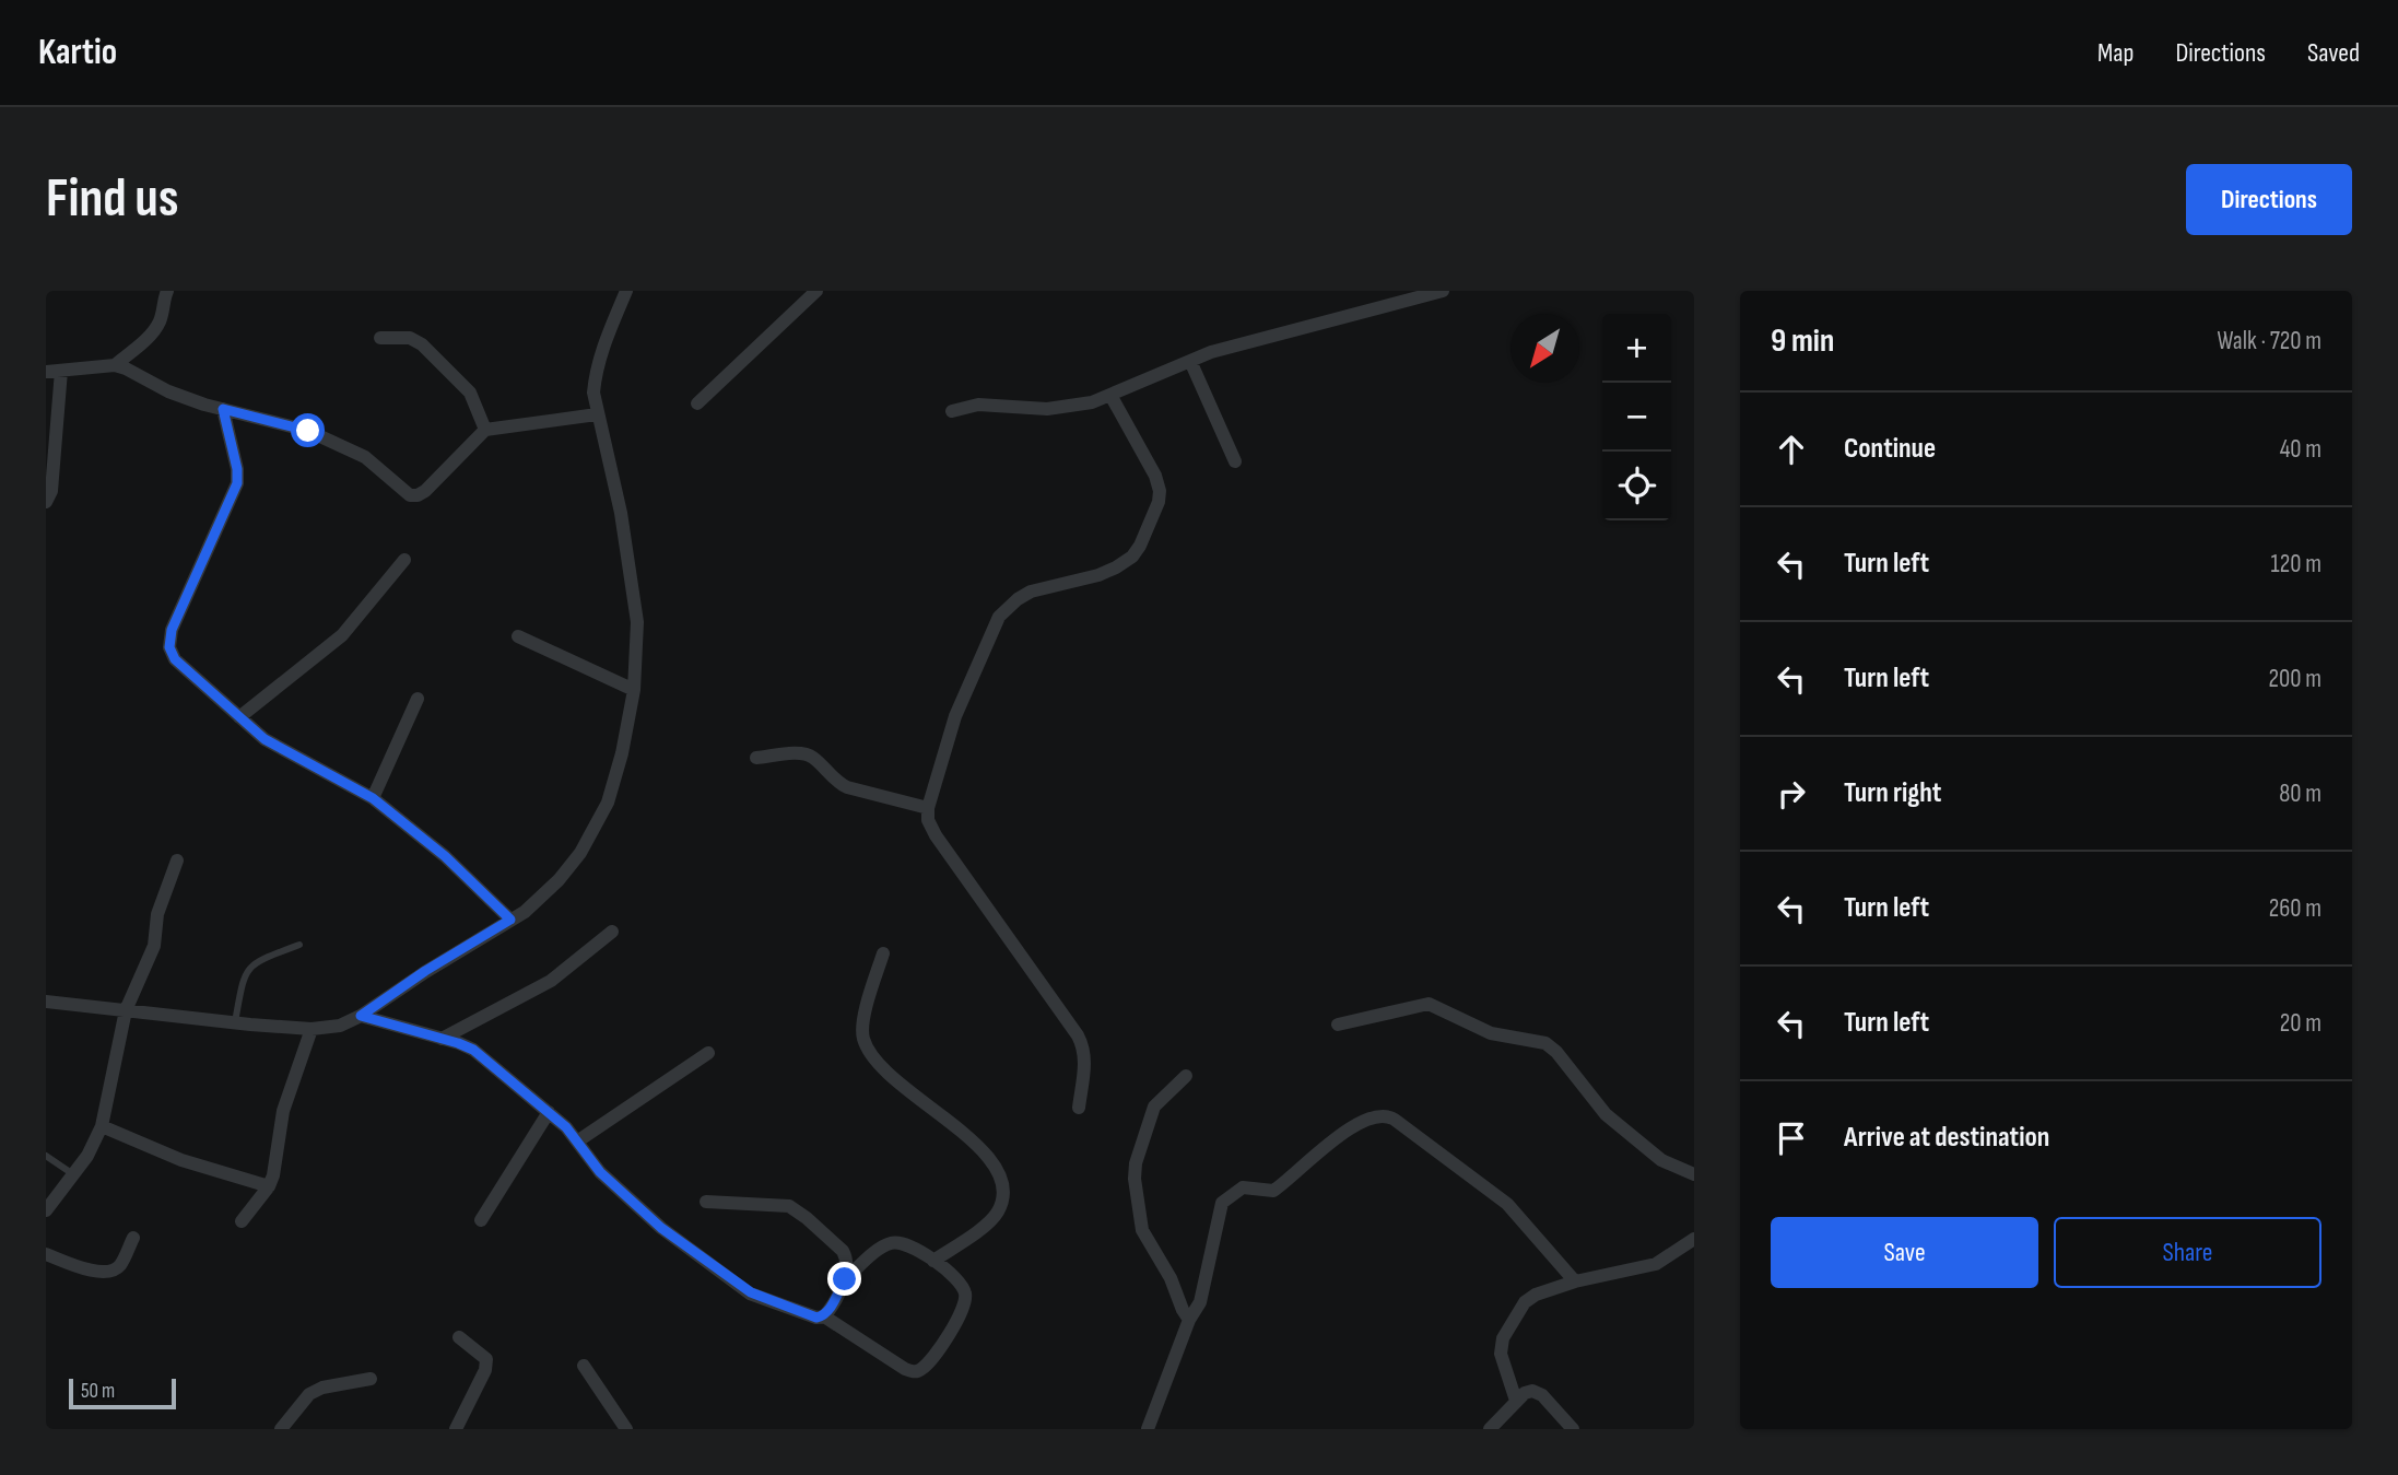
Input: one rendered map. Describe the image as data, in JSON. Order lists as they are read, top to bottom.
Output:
{
  "scale_bar": "50 m",
  "north": "bottom left",
  "page": {
    "header": "Kartio",
    "nav": ["Map", "Directions", "Saved"],
    "buttons": [
      "Directions",
      ["Save", "Share"]
    ],
    "title": "Find us",
    "heading": ["9 min", "Walk · 720 m"],
    "map_buttons": ["+", "−"],
    "list": [
      ["Continue", "40 m"],
      ["Turn left", "120 m"],
      ["Turn left", "200 m"],
      ["Turn right", "80 m"],
      ["Turn left", "260 m"],
      ["Turn left", "20 m"],
      "Arrive at destination"
    ],
    "scale": "50 m"
  }
}
